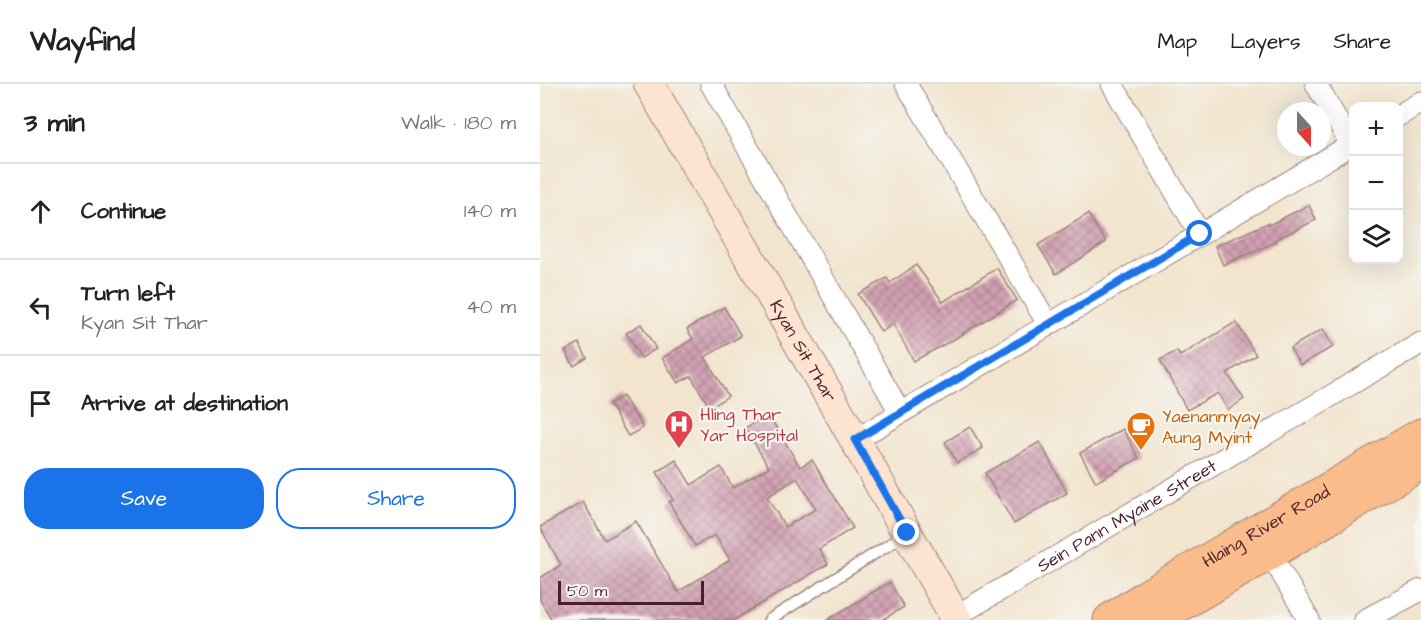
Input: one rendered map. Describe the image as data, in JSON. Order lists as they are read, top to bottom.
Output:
{
  "streets": {
    "main road": ["Kyan Sit Thar", "Hlaing River Road"],
    "street": ["Sein Pann Myaine Street"]
  },
  "crossings": [
    ["Kyan Sit Thar", "Sein Pann Myaine Street"]
  ],
  "places": {
    "hospital": ["Hling Thar Yar Hospital"],
    "cafe": ["Yaenanmyay Aung Myint"]
  },
  "scale_bar": "50 m",
  "north": "bottom",
  "page": {
    "header": "Wayfind",
    "nav": ["Map", "Layers", "Share"],
    "heading": ["3 min", "Walk · 180 m"],
    "map_buttons": ["+", "−"],
    "list": [
      ["Continue", "140 m"],
      ["Turn left", "Kyan Sit Thar", "40 m"],
      "Arrive at destination"
    ],
    "buttons": ["Save", "Share"],
    "scale": "50 m"
  }
}
